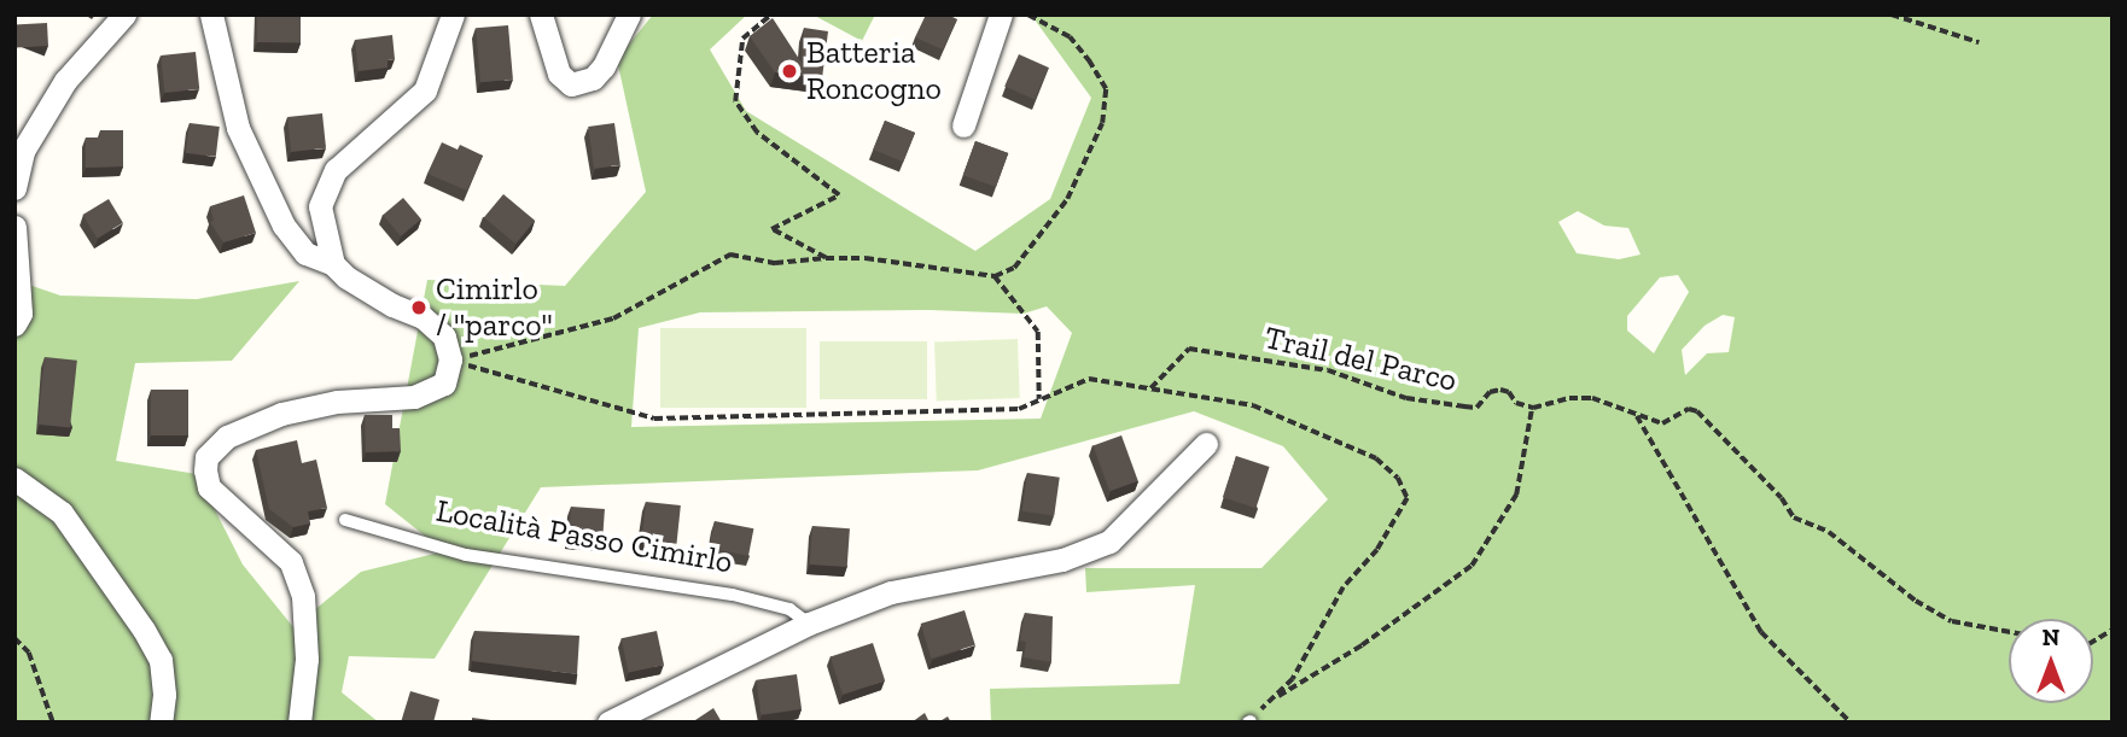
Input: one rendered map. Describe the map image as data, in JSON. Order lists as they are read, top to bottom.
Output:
{
  "streets": {
    "lane": ["Località Passo Cimirlo"],
    "path": ["Trail del Parco"]
  },
  "places": ["Batteria Roncogno", "Cimirlo / \"parco\""],
  "north": "top"
}
